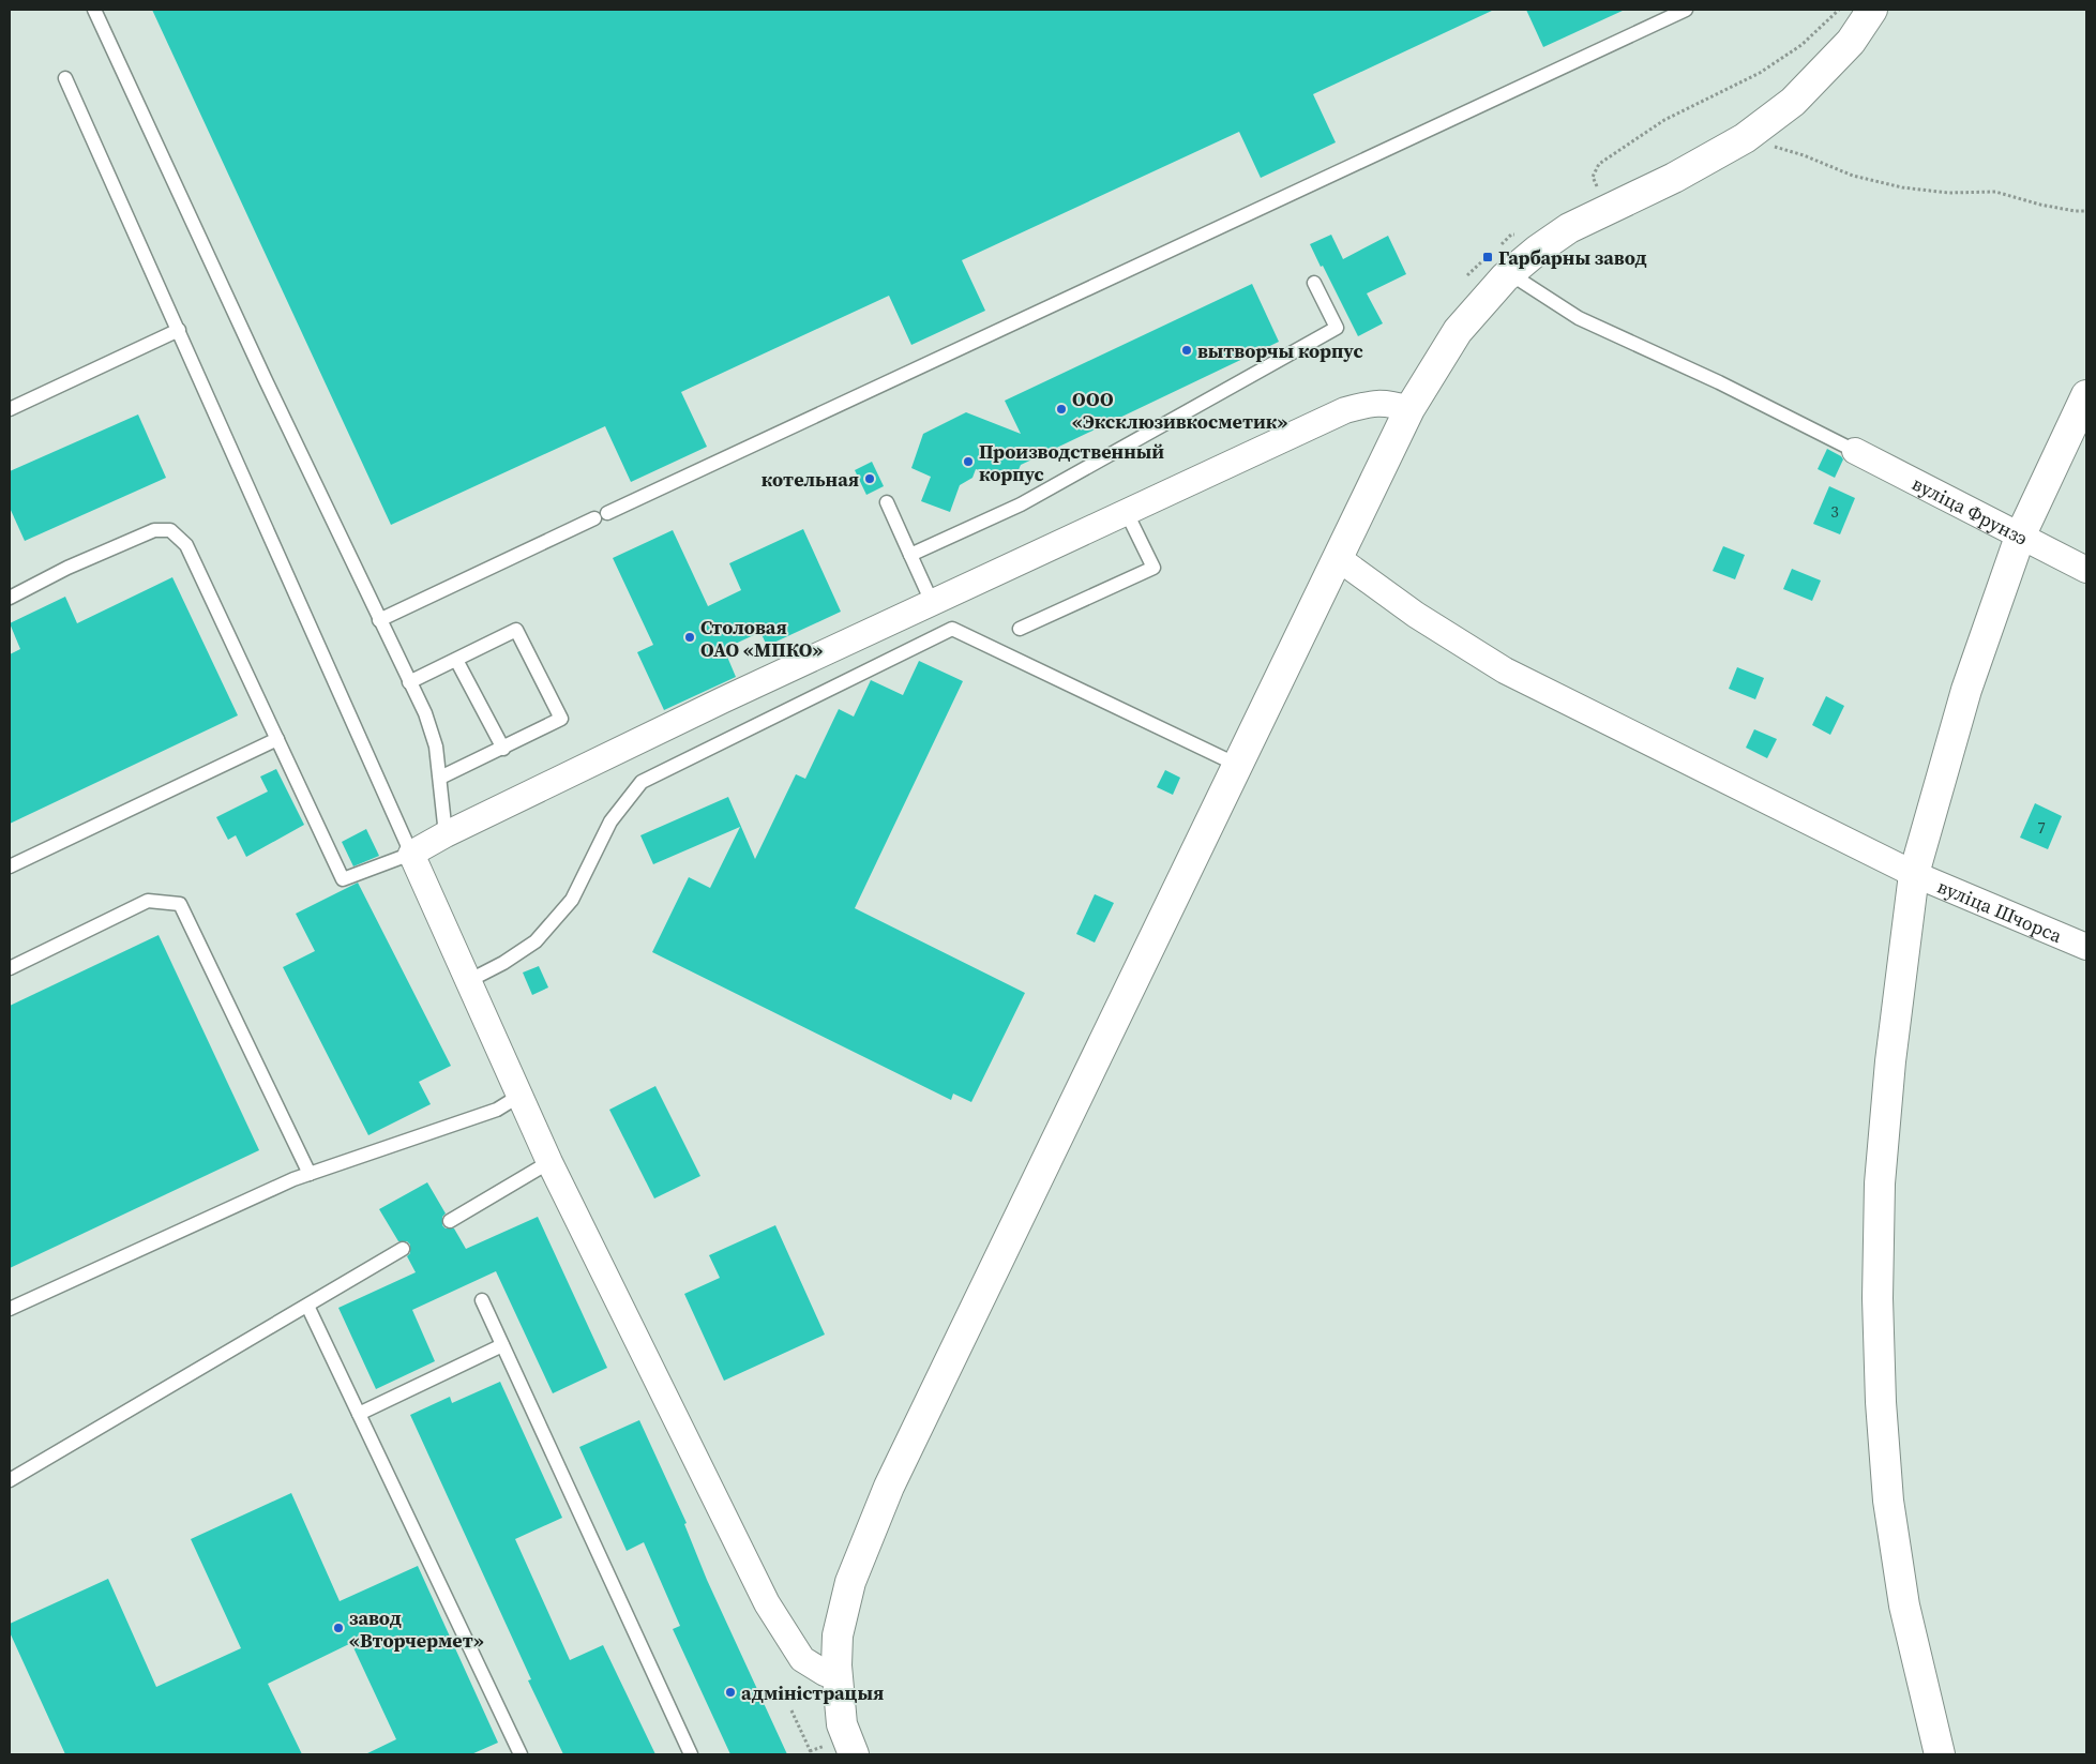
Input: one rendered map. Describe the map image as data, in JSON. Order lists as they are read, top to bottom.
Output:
{
  "streets": {
    "street": ["вуліца Фрунзэ", "вуліца Шчорса"]
  },
  "places": {
    "transit": ["Гарбарны завод"],
    "other": [
      "вытворчы корпус",
      "ООО «Эксклюзивкосметик»",
      "Производственный корпус",
      "котельная",
      "Столовая ОАО «МПКО»",
      "завод «Вторчермет»",
      "адміністрацыя"
    ]
  },
  "house_numbers": ["3", "7"]
}
